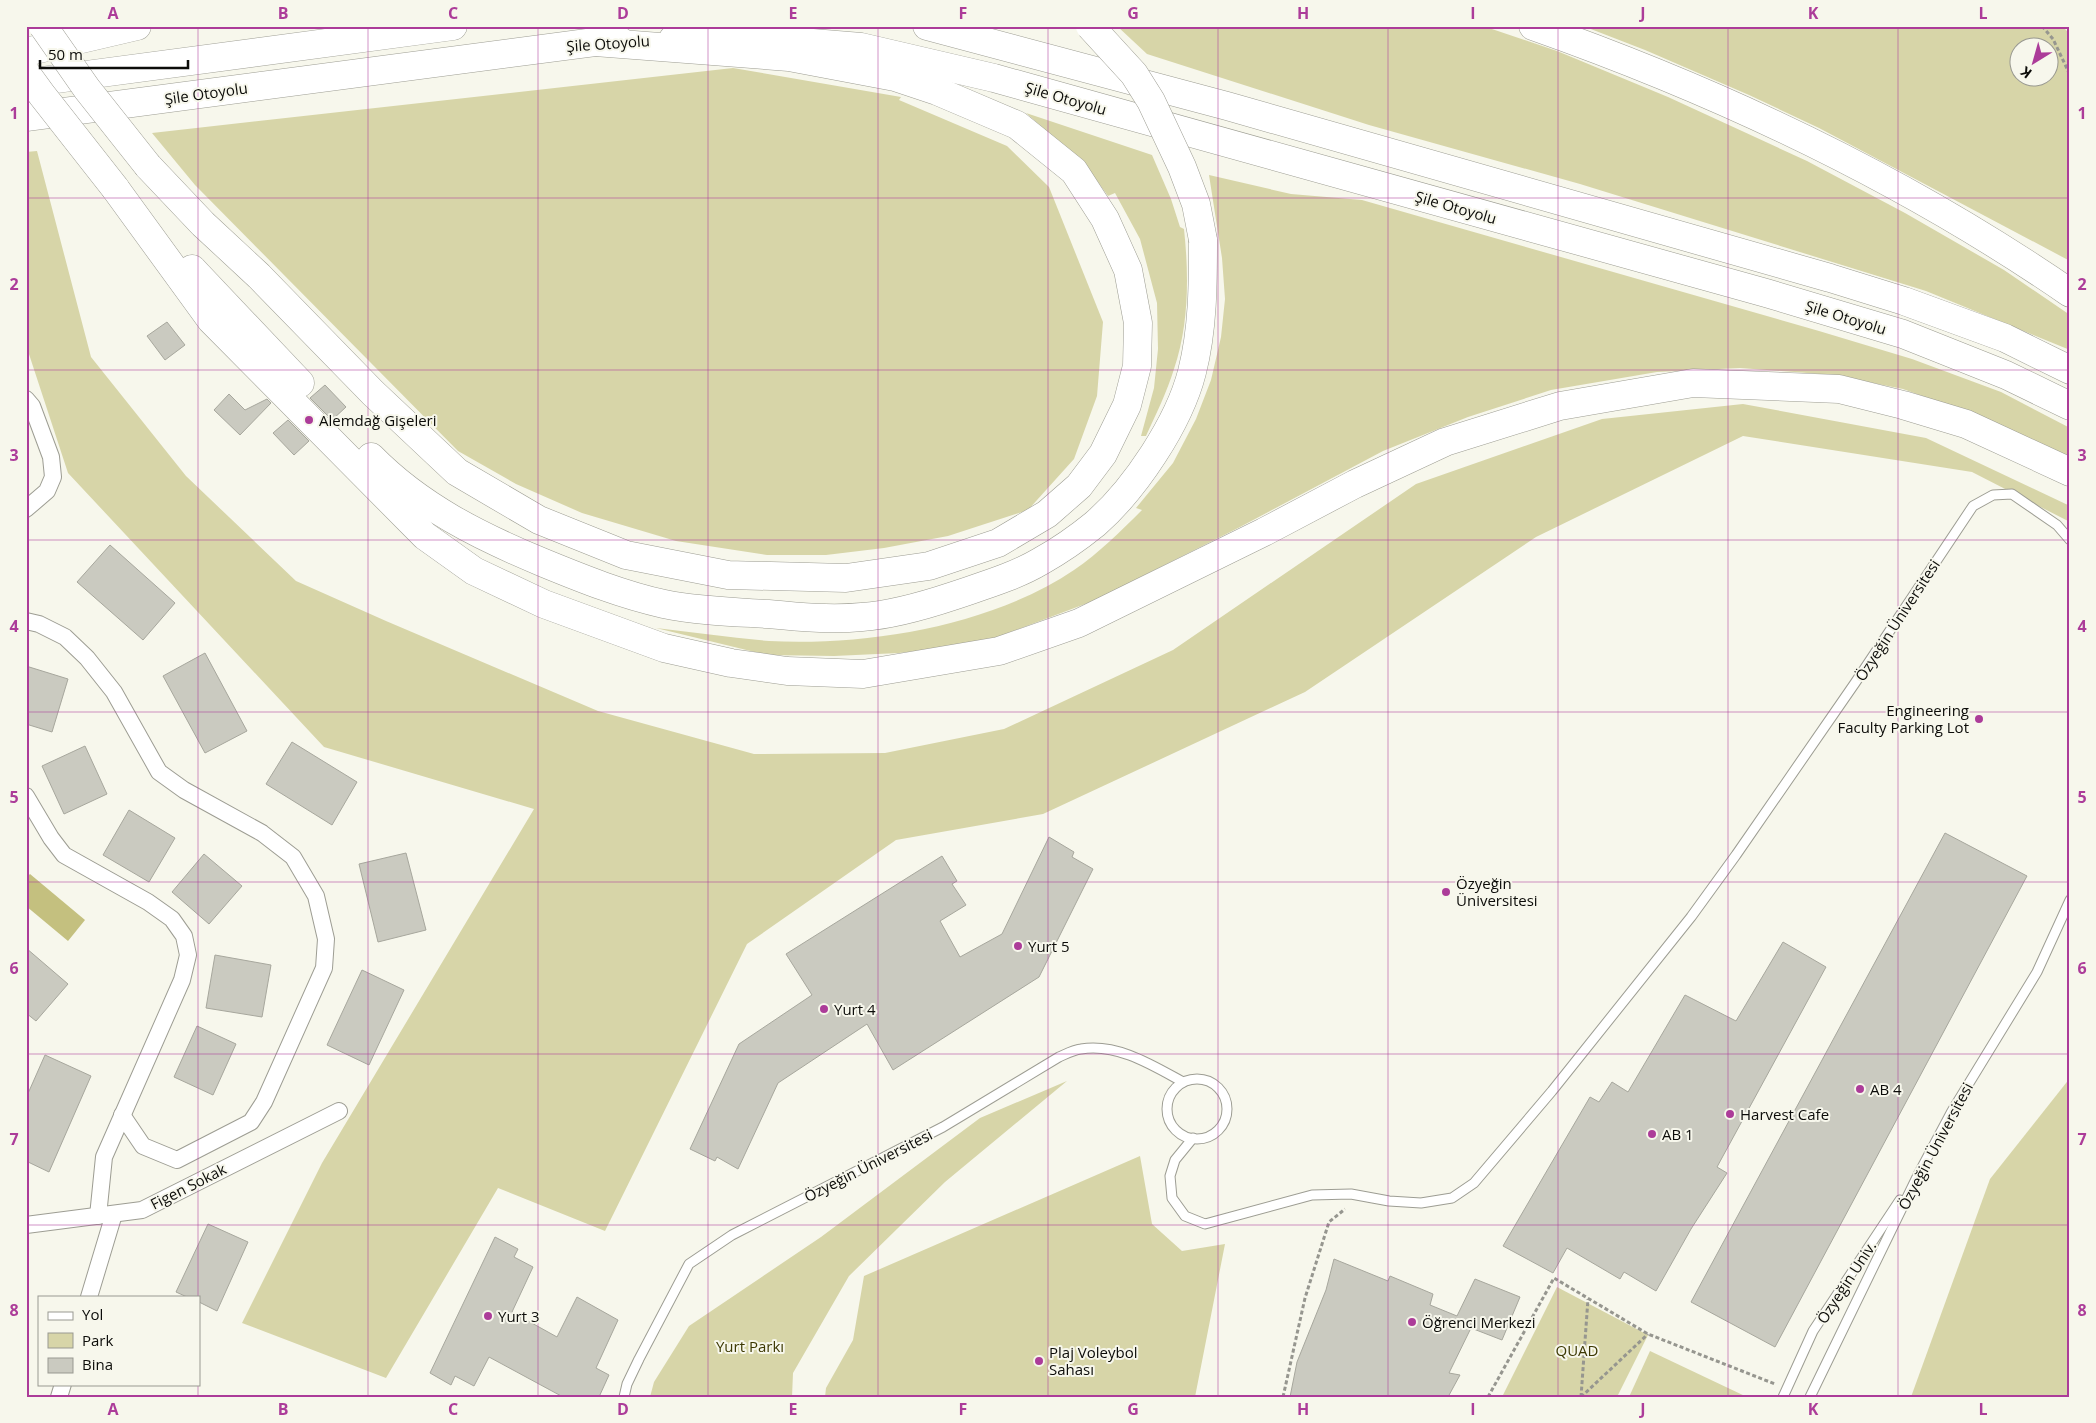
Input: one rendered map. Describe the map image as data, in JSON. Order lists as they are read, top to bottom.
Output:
{
  "streets": {
    "highway": ["Şile Otoyolu"],
    "street": ["Figen Sokak"],
    "lane": ["Özyeğin Üniversitesi", "Özyeğin Univ."]
  },
  "crossings": [
    ["Özyeğin Üniversitesi", "Özyeğin Univ."]
  ],
  "parks": ["Yurt Parkı", "QUAD"],
  "places": [
    "Alemdağ Gişeleri",
    "Engineering Faculty Parking Lot",
    "Özyeğin Üniversitesi",
    "Yurt 5",
    "Yurt 4",
    "AB 4",
    "Harvest Cafe",
    "AB 1",
    "Yurt 3",
    "Öğrenci Merkezi",
    "Plaj Voleybol Sahası"
  ],
  "legend": ["Yol", "Park", "Bina"],
  "scale_bar": "50 m",
  "north": "bottom left",
  "grid": {
    "columns": [
      "A",
      "B",
      "C",
      "D",
      "E",
      "F",
      "G",
      "H",
      "I",
      "J",
      "K",
      "L"
    ],
    "rows": [
      "1",
      "2",
      "3",
      "4",
      "5",
      "6",
      "7",
      "8"
    ]
  }
}
